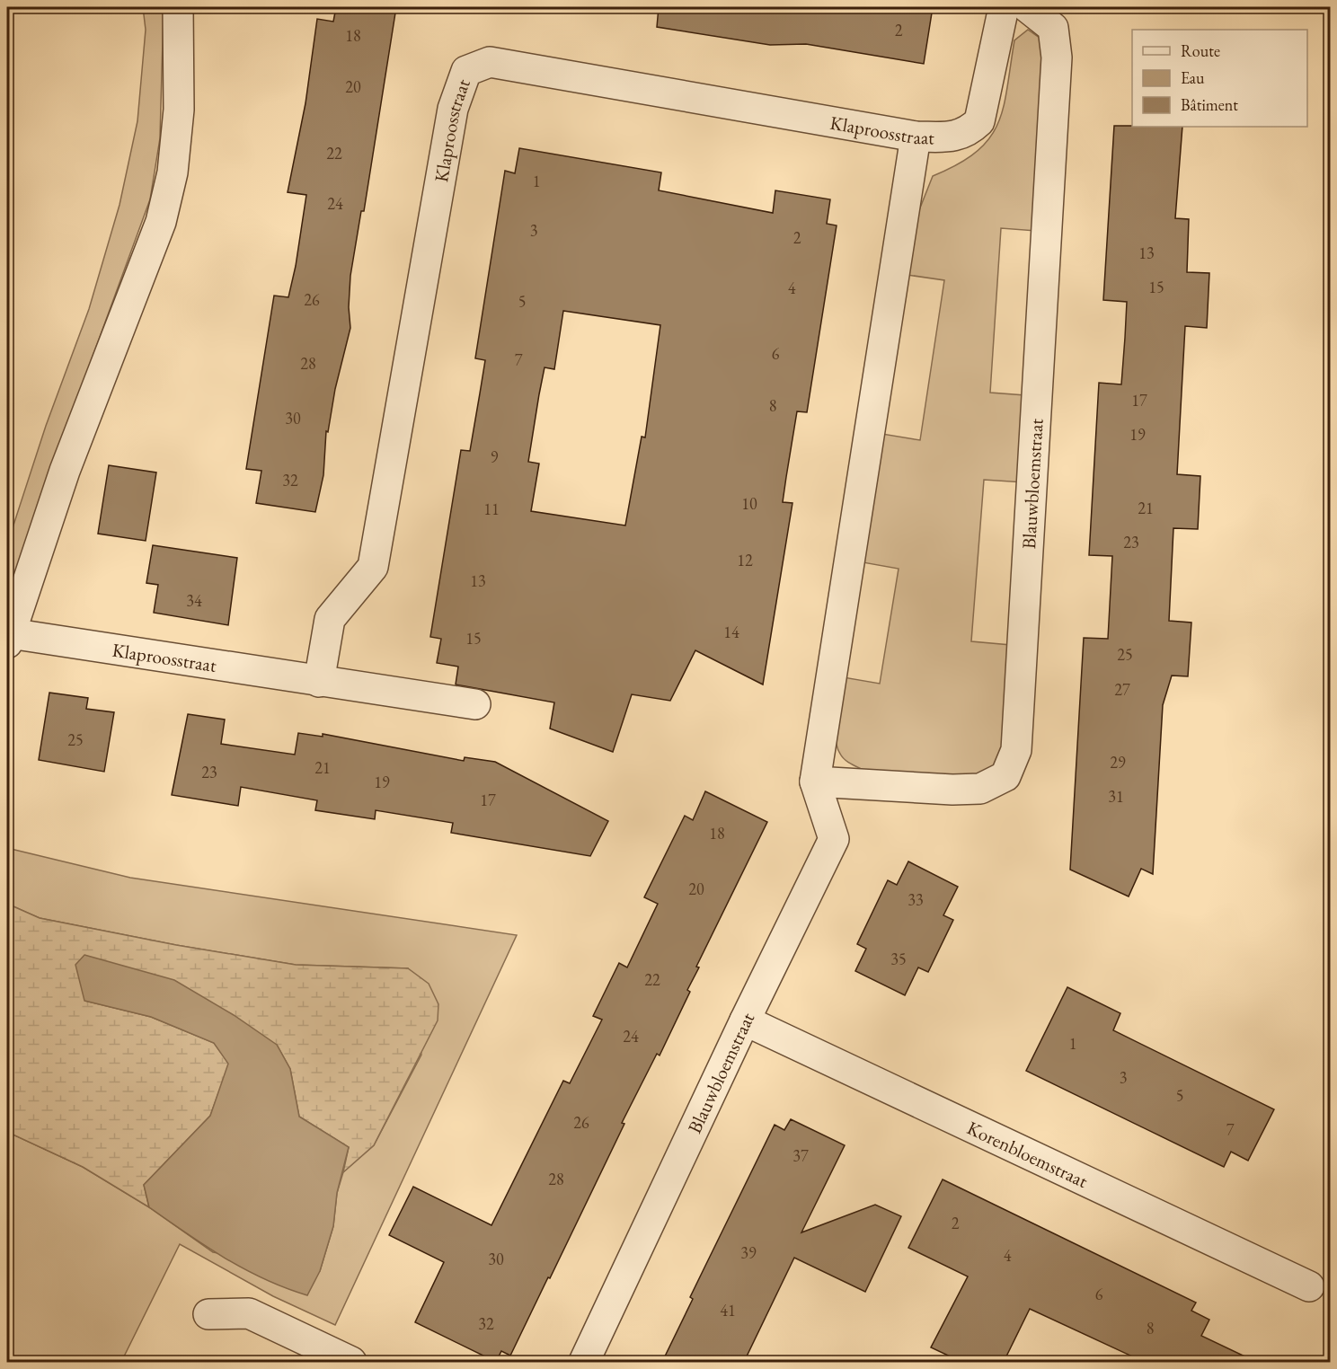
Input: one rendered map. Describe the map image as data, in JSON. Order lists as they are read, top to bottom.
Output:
{
  "streets": {
    "street": ["Klaproosstraat", "Blauwbloemstraat", "Korenbloemstraat"]
  },
  "crossings": [
    ["Klaproosstraat", "Blauwbloemstraat"],
    ["Blauwbloemstraat", "Korenbloemstraat"]
  ],
  "house_numbers": [
    "2",
    "18",
    "20",
    "22",
    "1",
    "24",
    "3",
    "2",
    "13",
    "15",
    "4",
    "26",
    "5",
    "6",
    "7",
    "28",
    "17",
    "8",
    "30",
    "19",
    "9",
    "32",
    "10",
    "21",
    "11",
    "23",
    "12",
    "13",
    "34",
    "14",
    "15",
    "25",
    "27",
    "25",
    "29",
    "21",
    "23",
    "19",
    "31",
    "17",
    "18",
    "20",
    "33",
    "35",
    "22",
    "24",
    "1",
    "3",
    "5",
    "26",
    "7",
    "37",
    "28",
    "2",
    "39",
    "4",
    "30",
    "6",
    "41",
    "32",
    "8"
  ],
  "legend": ["Route", "Eau", "Bâtiment"]
}
